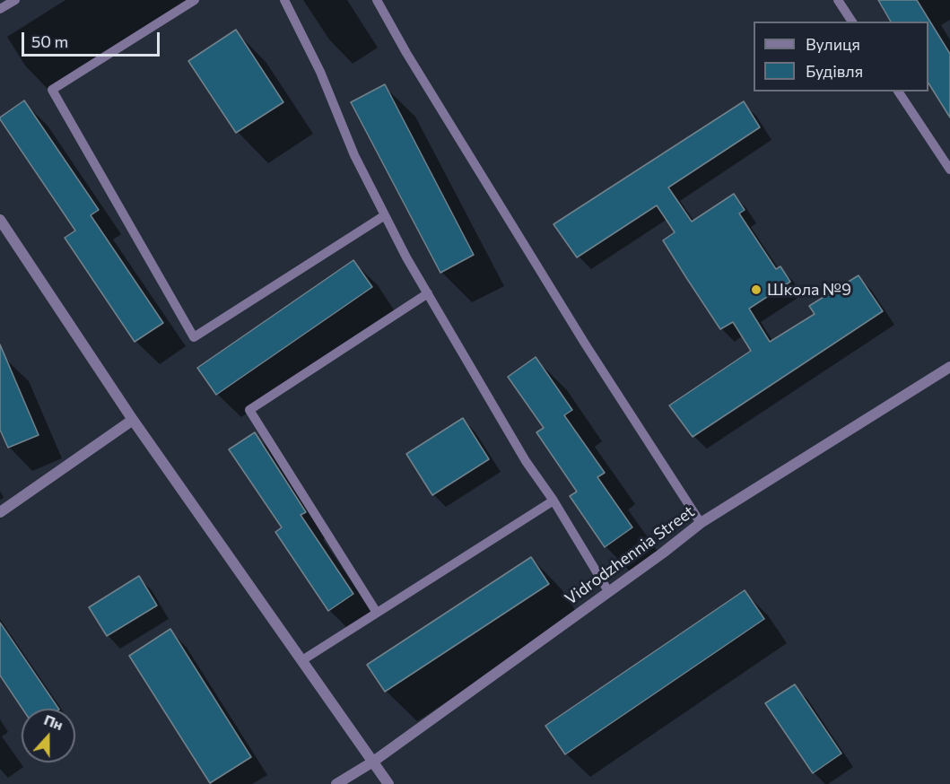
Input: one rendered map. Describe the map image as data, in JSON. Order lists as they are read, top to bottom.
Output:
{
  "streets": {
    "street": ["Vidrodzhennia Street"]
  },
  "places": ["Школа №9"],
  "legend": ["Вулиця", "Будівля"],
  "scale_bar": "50 m",
  "north": "top"
}
